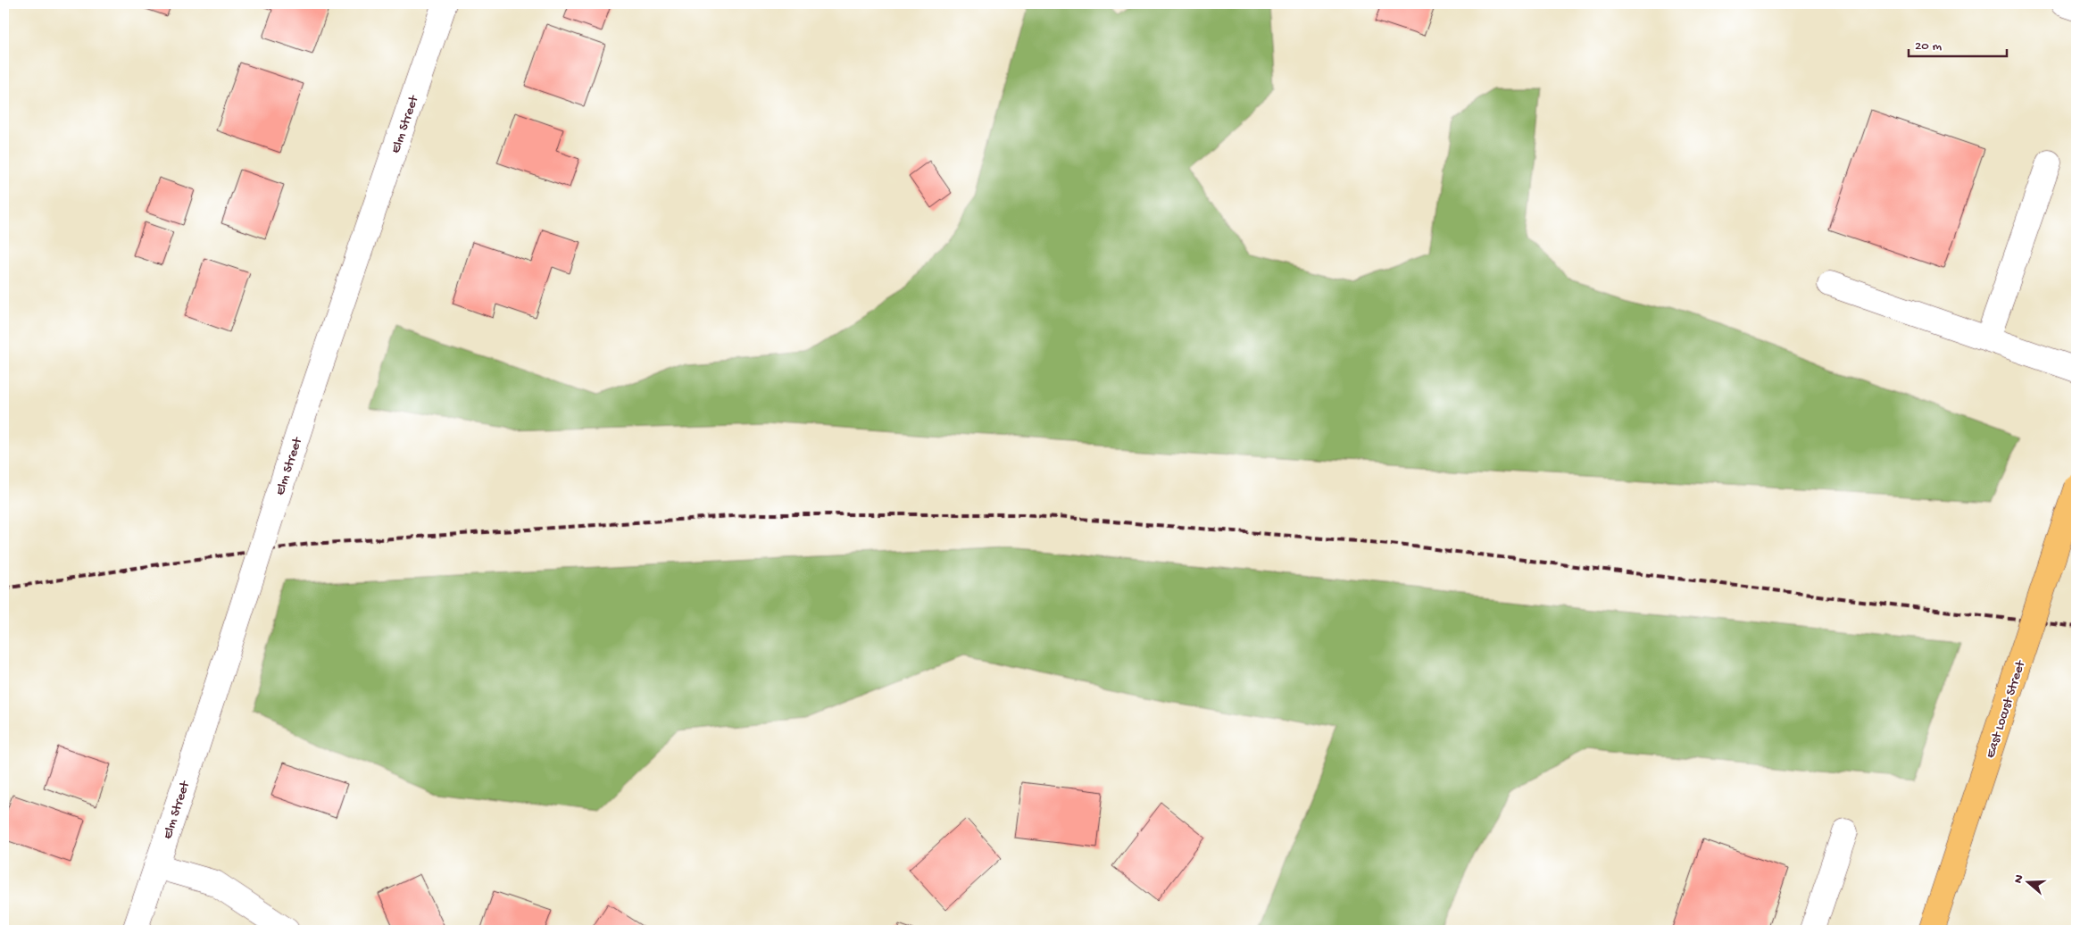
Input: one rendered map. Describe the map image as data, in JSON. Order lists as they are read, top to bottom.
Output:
{
  "streets": {
    "main road": ["East Locust Street"],
    "street": ["Elm Street"]
  },
  "scale_bar": "20 m",
  "north": "left"
}
